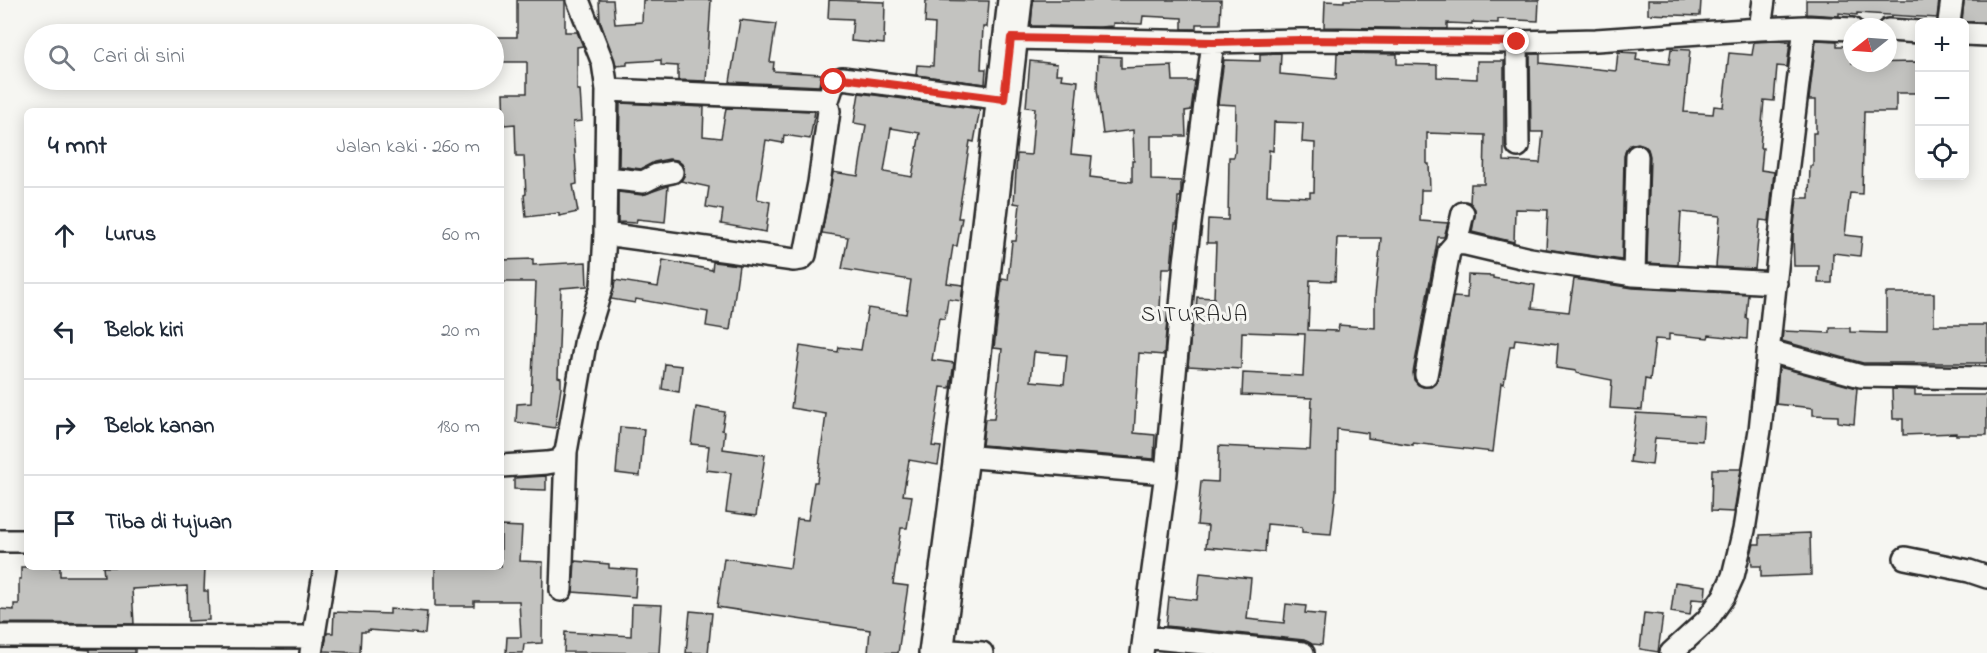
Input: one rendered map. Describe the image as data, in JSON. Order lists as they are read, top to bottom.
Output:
{
  "districts": ["SITURAJA"],
  "north": "left",
  "page": {
    "map_buttons": ["+", "−"],
    "search": "Cari di sini",
    "heading": ["4 mnt", "Jalan kaki · 260 m"],
    "list": [
      ["Lurus", "60 m"],
      ["Belok kiri", "20 m"],
      ["Belok kanan", "180 m"],
      "Tiba di tujuan"
    ]
  }
}
